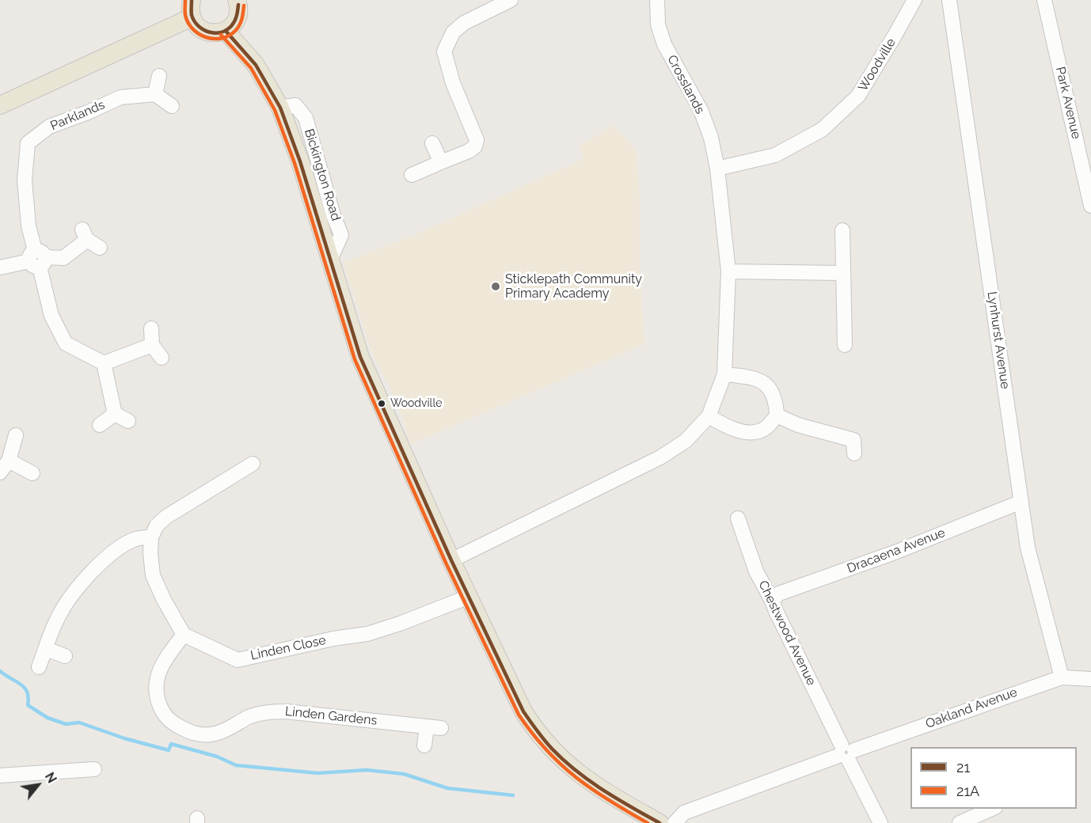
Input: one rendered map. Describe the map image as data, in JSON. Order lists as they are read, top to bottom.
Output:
{
  "streets": {
    "main road": ["Bickington Road"],
    "street": [
      "Woodville",
      "Crosslands",
      "Park Avenue",
      "Parklands",
      "Lynhurst Avenue",
      "Dracaena Avenue",
      "Chestwood Avenue",
      "Linden Close",
      "Oakland Avenue",
      "Linden Gardens"
    ]
  },
  "crossings": [
    ["Woodville", "Crosslands"],
    ["Bickington Road", "Linden Close"],
    ["Lynhurst Avenue", "Dracaena Avenue"],
    ["Lynhurst Avenue", "Oakland Avenue"],
    ["Dracaena Avenue", "Chestwood Avenue"],
    ["Chestwood Avenue", "Oakland Avenue"],
    ["Linden Close", "Linden Gardens"]
  ],
  "places": ["Sticklepath Community Primary Academy", "Woodville"],
  "lines": ["transit line 21", "transit line 21A"],
  "legend": ["21", "21A"],
  "north": "top right"
}
